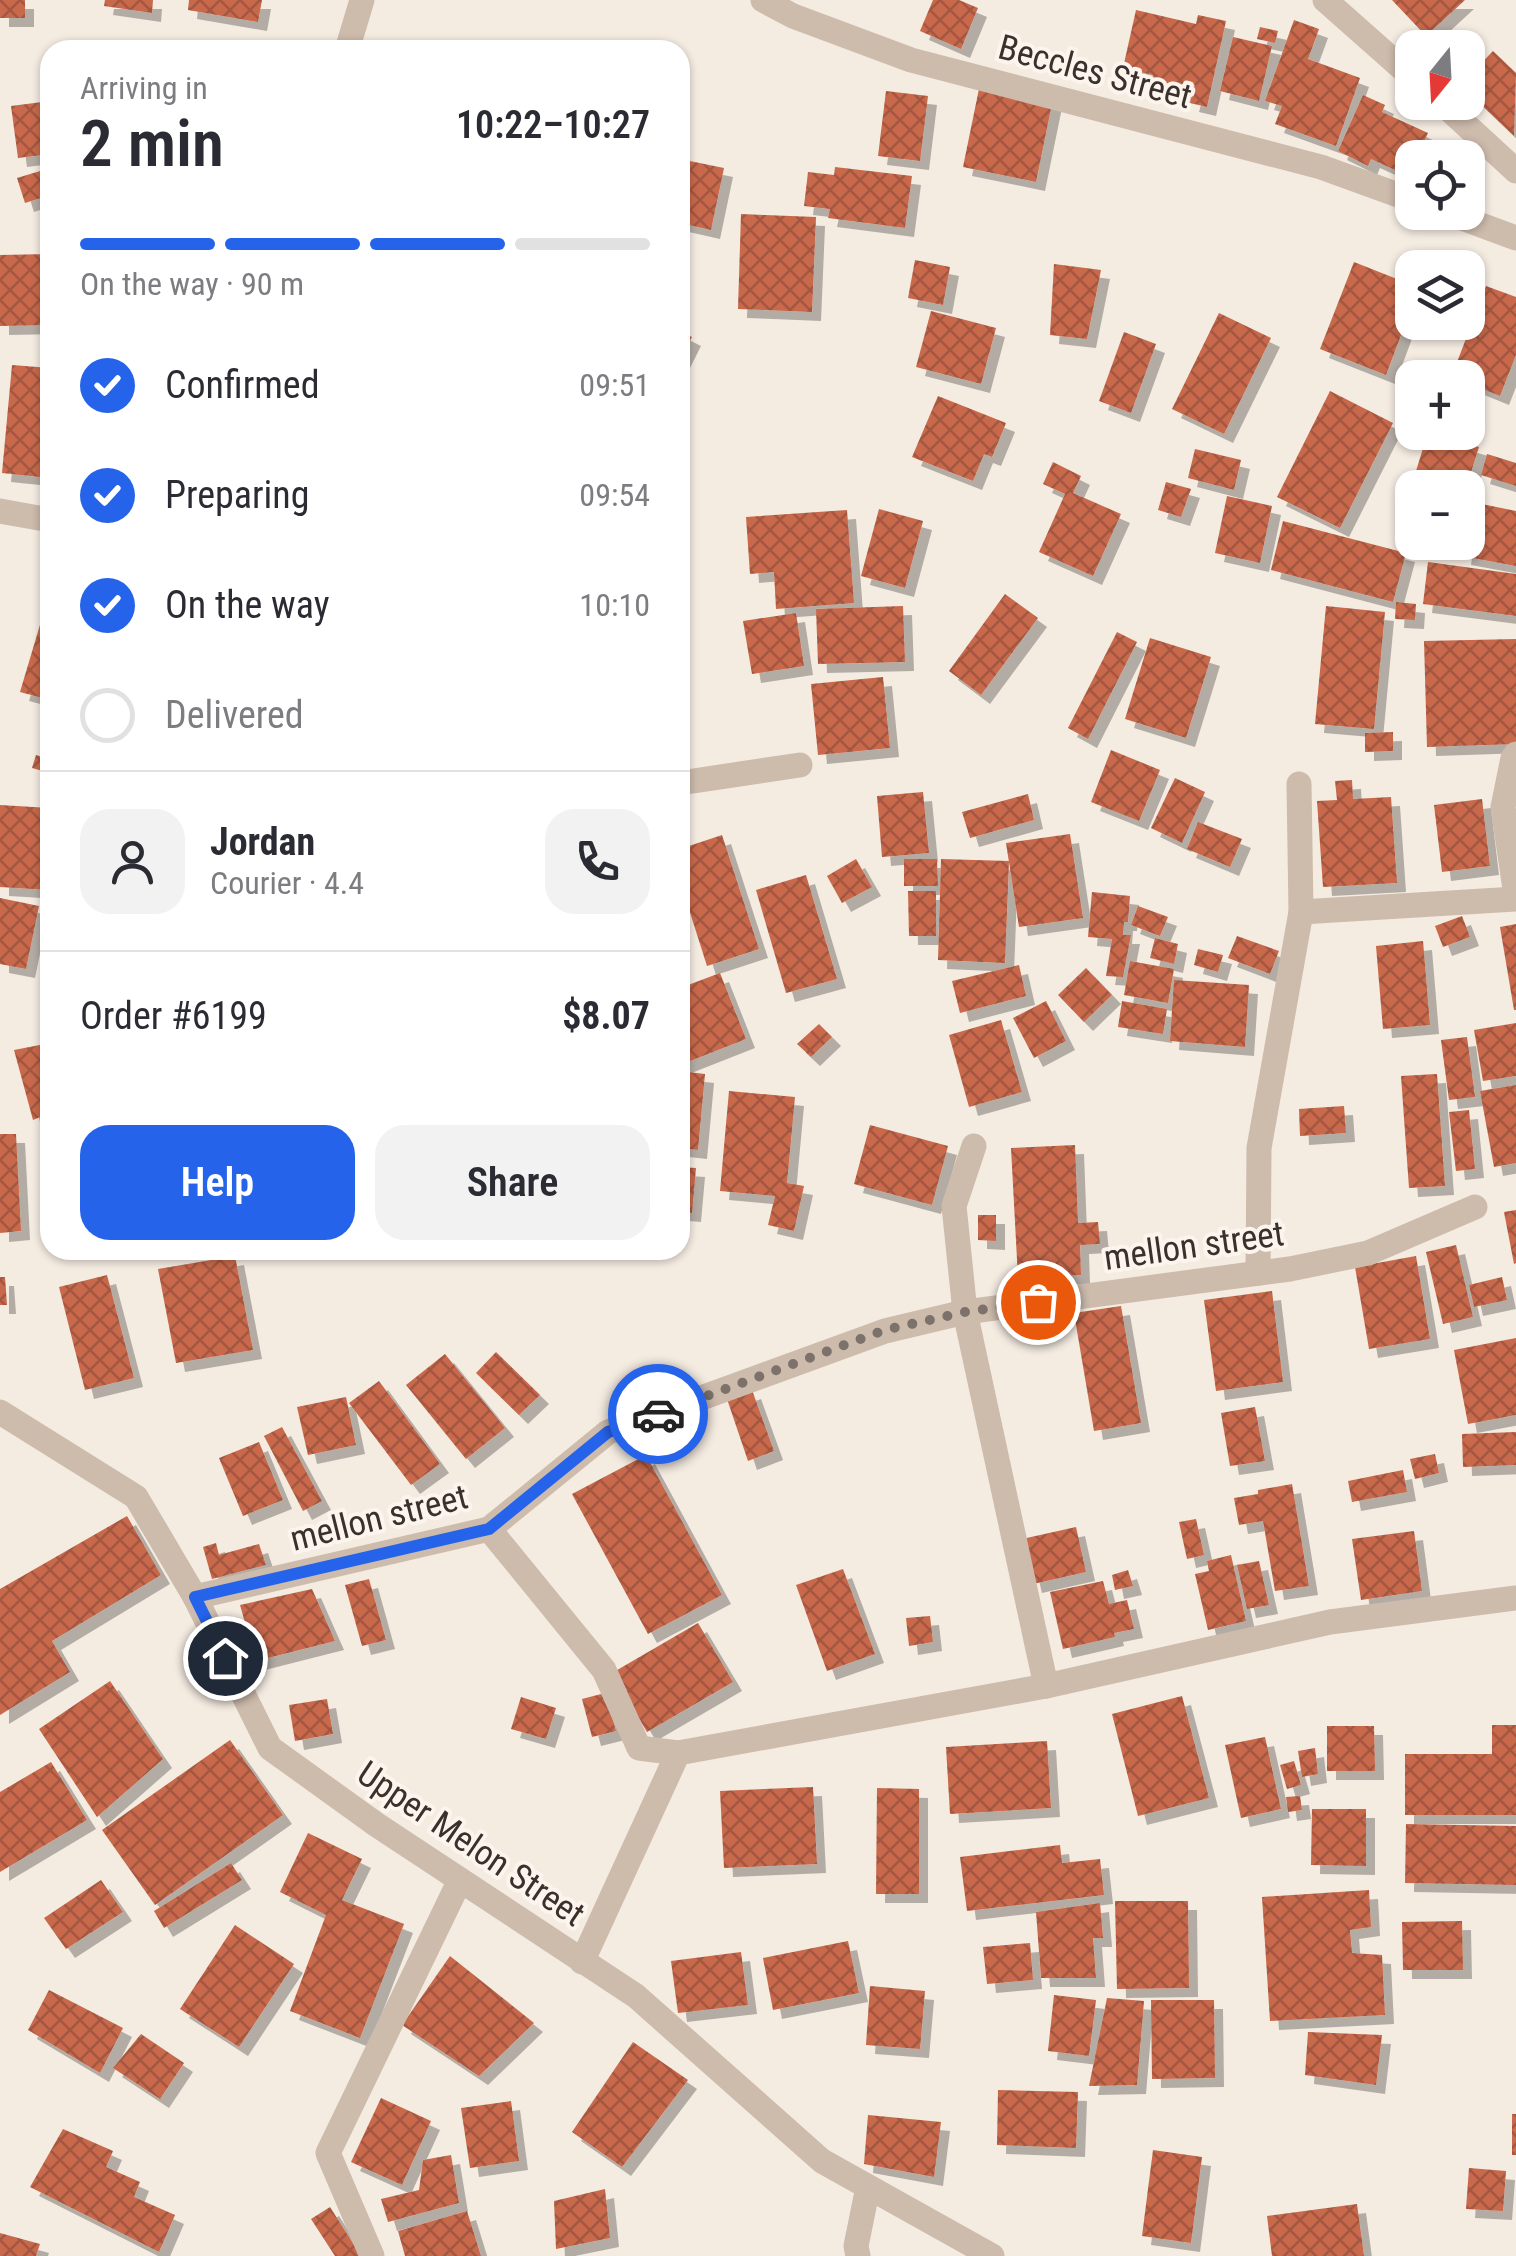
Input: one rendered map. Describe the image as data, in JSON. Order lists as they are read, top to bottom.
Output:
{
  "streets": {
    "street": ["Beccles Street", "mellon street", "Upper Melon Street"]
  },
  "crossings": [
    ["mellon street", "Upper Melon Street"]
  ],
  "north": "bottom",
  "page": {
    "map_buttons": ["+", "−"],
    "heading": ["2 min", "Arriving in", "10:22–10:27"],
    "panel": [
      "Jordan",
      "Courier · 4.4",
      "Order #6199",
      "$8.07"
    ],
    "bar": "On the way · 90 m",
    "list": [
      ["Confirmed", "09:51"],
      ["Preparing", "09:54"],
      ["On the way", "10:10"],
      "Delivered"
    ],
    "buttons": ["Help", "Share"]
  }
}
